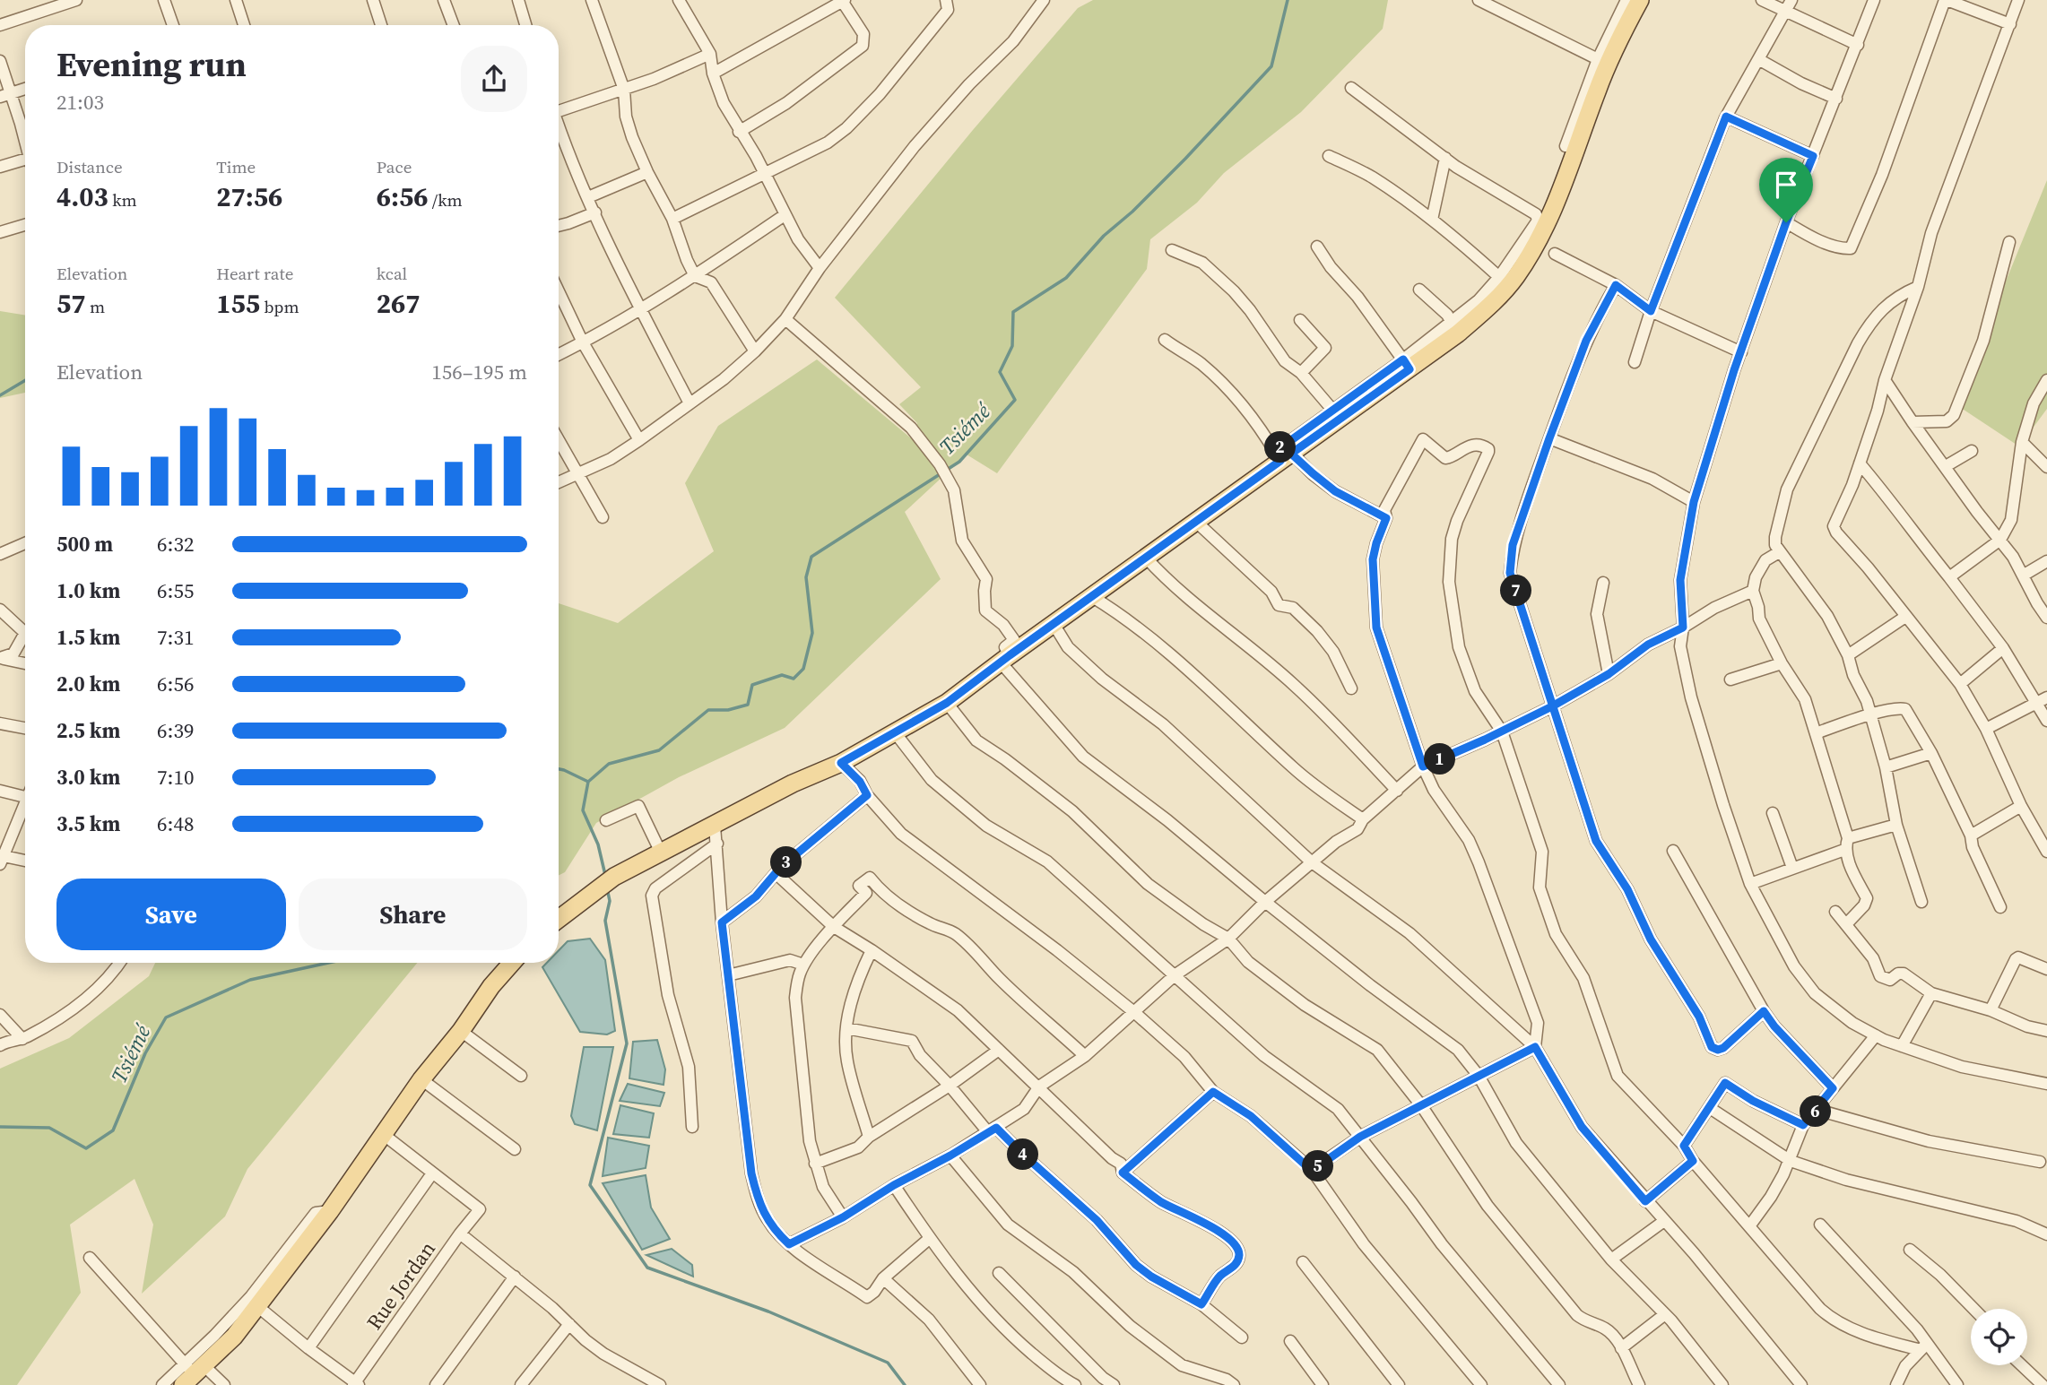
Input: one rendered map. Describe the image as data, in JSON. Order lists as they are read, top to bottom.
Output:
{
  "streets": {
    "street": ["Rue Jordan"]
  },
  "water": ["Tsiémé"],
  "page": {
    "heading": ["Evening run", "21:03"],
    "stats": [
      ["Distance", "4.03 km"],
      ["Time", "27:56"],
      ["Pace", "6:56 /km"],
      ["Elevation", "57 m"],
      ["Heart rate", "155 bpm"],
      ["kcal", "267"]
    ],
    "chart": ["Elevation", "156–195 m"],
    "pins": [
      "2",
      "7",
      "1",
      "3",
      "6",
      "4",
      "5"
    ],
    "list": [
      {
        "name": "500 m",
        "note": "6:32"
      },
      {
        "name": "1.0 km",
        "note": "6:55"
      },
      {
        "name": "1.5 km",
        "note": "7:31"
      },
      {
        "name": "2.0 km",
        "note": "6:56"
      },
      {
        "name": "2.5 km",
        "note": "6:39"
      },
      {
        "name": "3.0 km",
        "note": "7:10"
      },
      {
        "name": "3.5 km",
        "note": "6:48"
      }
    ],
    "buttons": ["Save", "Share"]
  }
}
